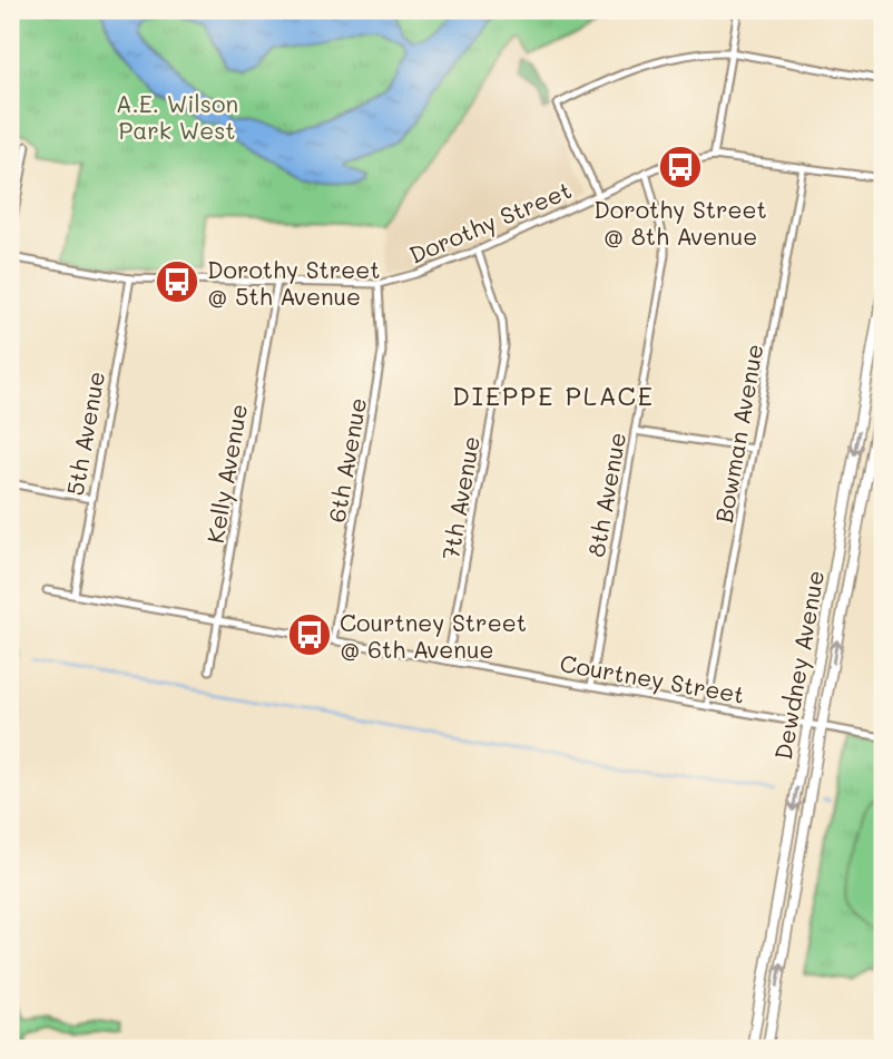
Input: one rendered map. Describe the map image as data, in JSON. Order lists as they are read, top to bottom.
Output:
{
  "streets": {
    "main road": ["Dewdney Avenue"],
    "street": [
      "Dorothy Street",
      "5th Avenue",
      "Bowman Avenue",
      "6th Avenue",
      "Kelly Avenue",
      "8th Avenue",
      "7th Avenue",
      "Courtney Street"
    ]
  },
  "crossings": [
    ["Dorothy Street", "5th Avenue"],
    ["Dorothy Street", "Bowman Avenue"],
    ["Dorothy Street", "6th Avenue"],
    ["Dorothy Street", "Kelly Avenue"],
    ["Dorothy Street", "8th Avenue"],
    ["Dorothy Street", "7th Avenue"],
    ["5th Avenue", "Courtney Street"],
    ["Bowman Avenue", "Courtney Street"],
    ["6th Avenue", "Courtney Street"],
    ["Kelly Avenue", "Courtney Street"],
    ["8th Avenue", "Courtney Street"],
    ["7th Avenue", "Courtney Street"],
    ["Dewdney Avenue", "Courtney Street"]
  ],
  "districts": ["DIEPPE PLACE"],
  "parks": ["A.E. Wilson Park West"],
  "places": {
    "bus stop": ["Dorothy Street @ 8th Avenue", "Dorothy Street @ 5th Avenue", "Courtney Street @ 6th Avenue"]
  }
}
